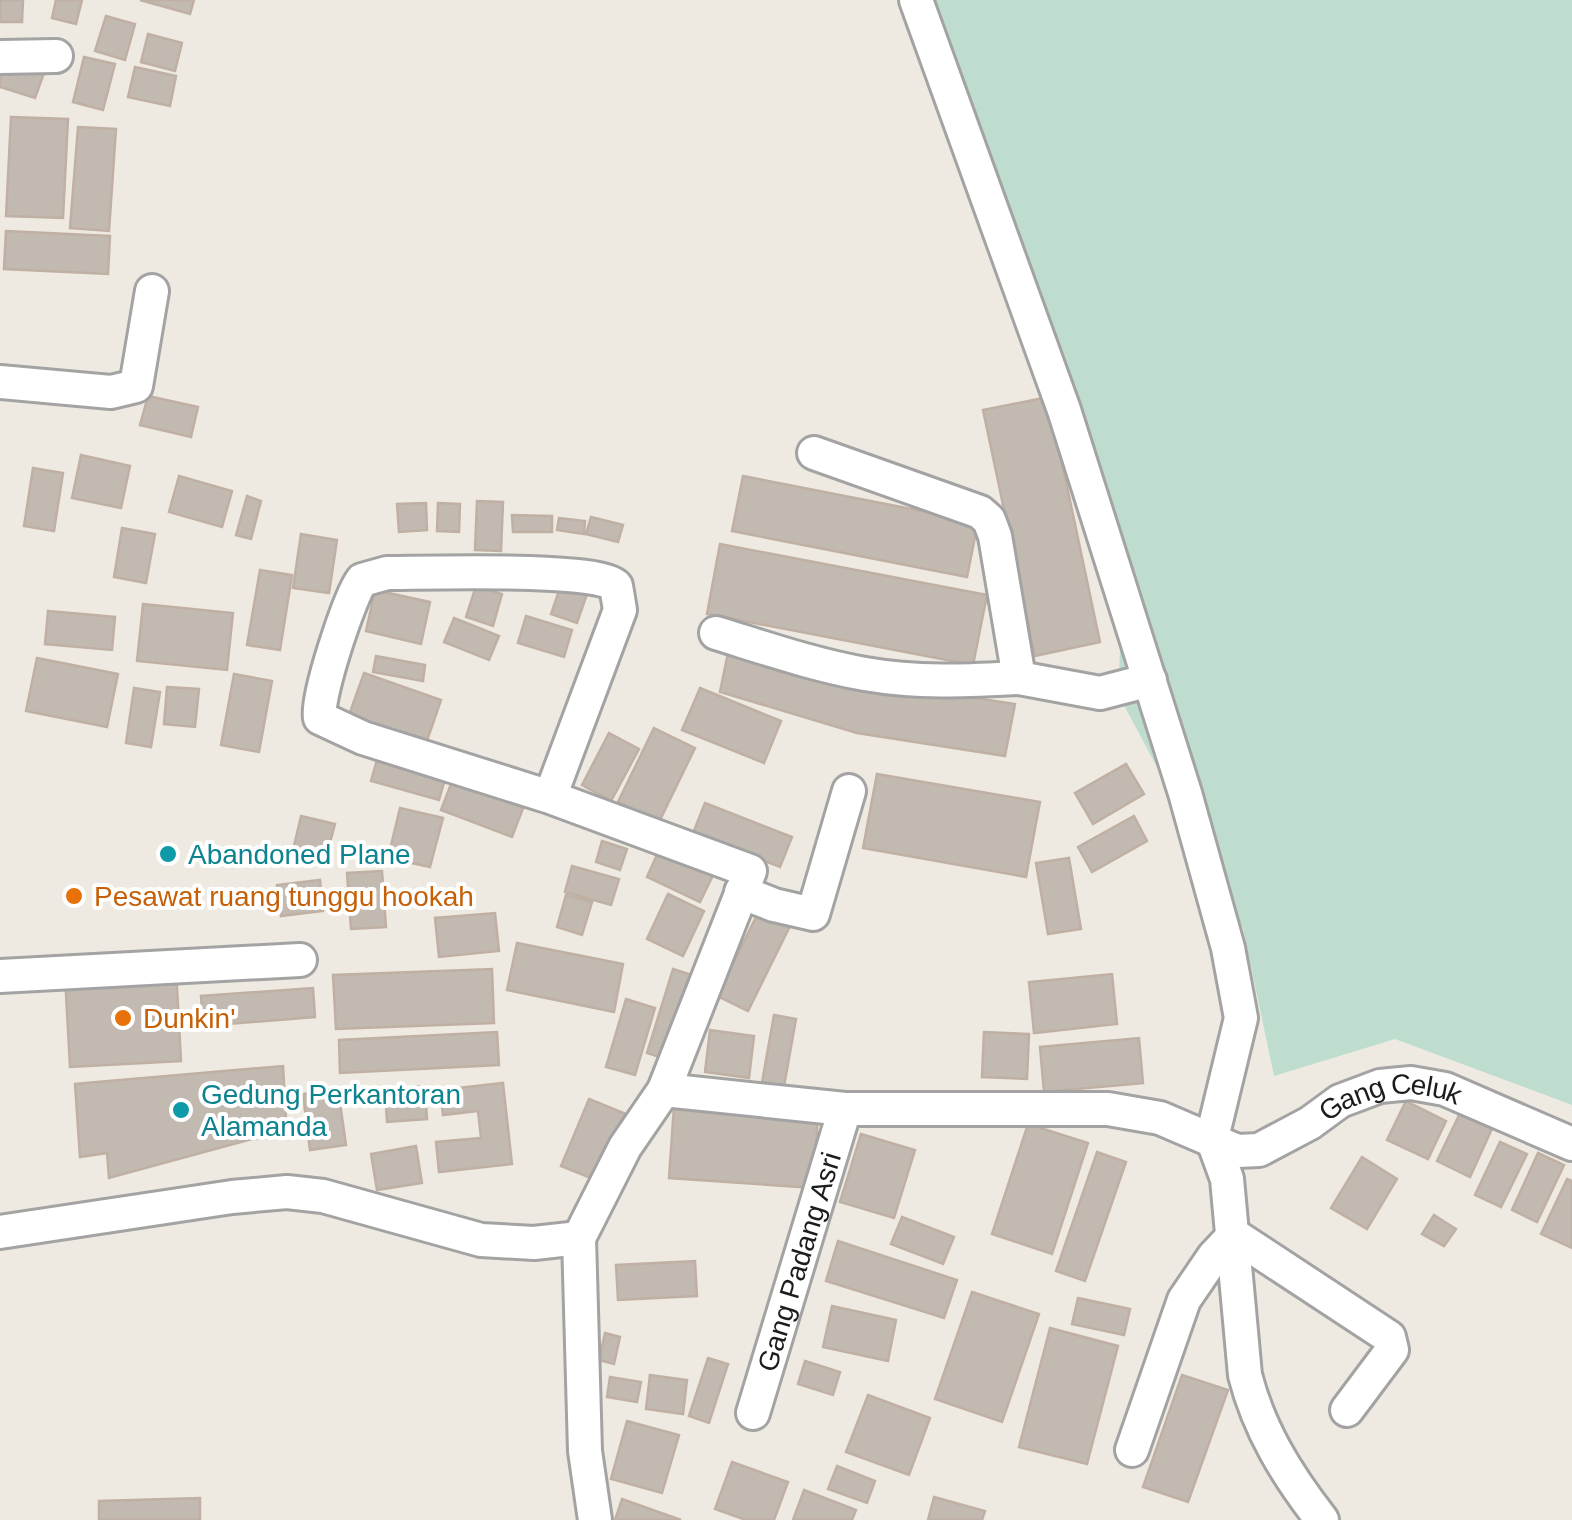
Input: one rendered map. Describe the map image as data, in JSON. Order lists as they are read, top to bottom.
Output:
{
  "streets": {
    "street": ["Gang Celuk", "Gang Padang Asri"]
  },
  "crossings": [
    ["Gang Celuk", "Gang Padang Asri"]
  ],
  "places": [
    "Abandoned Plane",
    "Pesawat ruang tunggu hookah",
    "Dunkin'",
    "Gedung Perkantoran Alamanda"
  ]
}
